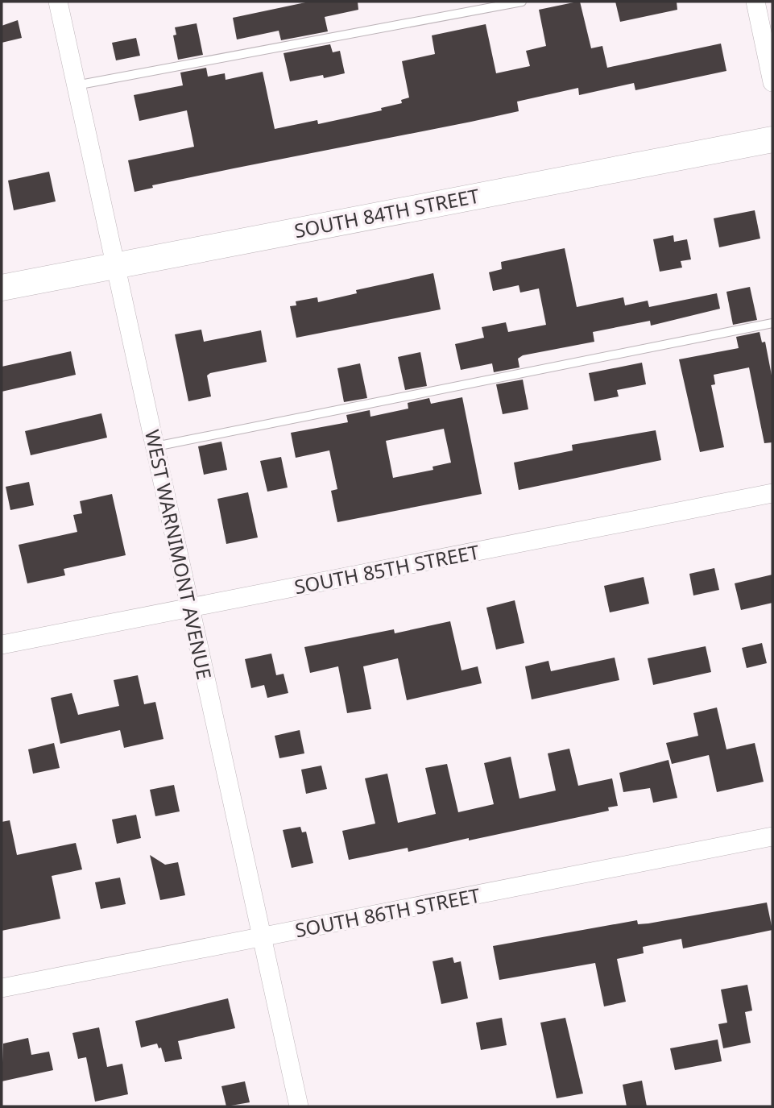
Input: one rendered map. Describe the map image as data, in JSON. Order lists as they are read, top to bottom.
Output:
{
  "streets": {
    "street": [
      "SOUTH 84TH STREET",
      "WEST WARNIMONT AVENUE",
      "SOUTH 85TH STREET",
      "SOUTH 86TH STREET"
    ]
  },
  "crossings": [
    ["SOUTH 84TH STREET", "WEST WARNIMONT AVENUE"],
    ["WEST WARNIMONT AVENUE", "SOUTH 85TH STREET"],
    ["WEST WARNIMONT AVENUE", "SOUTH 86TH STREET"]
  ]
}
